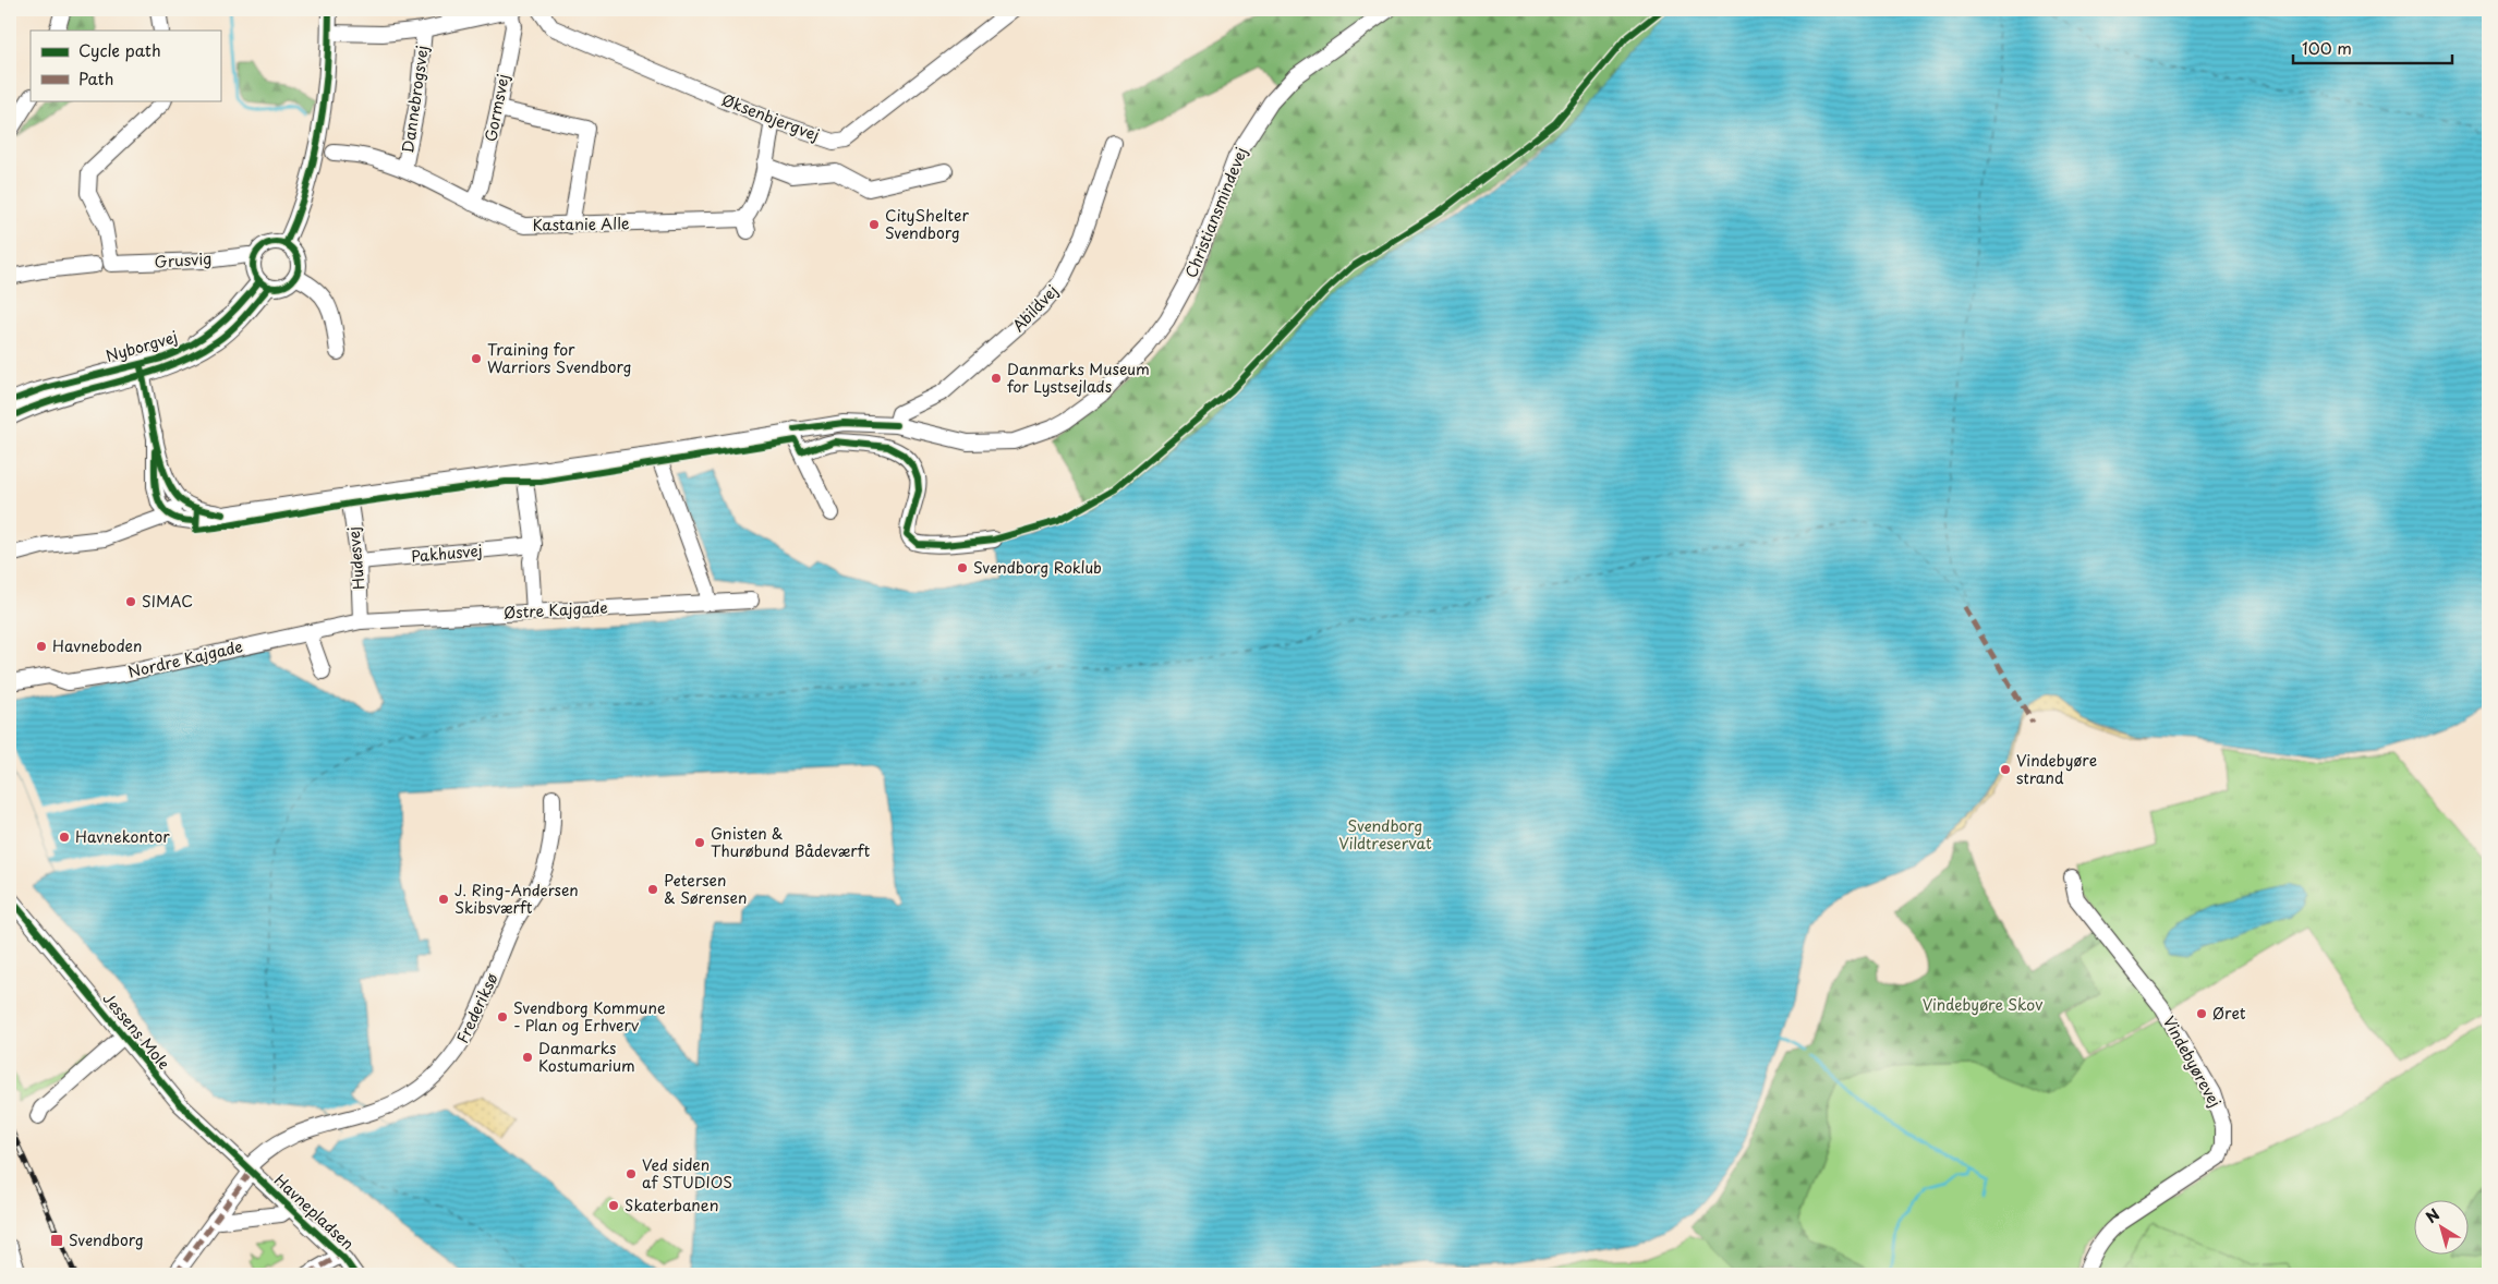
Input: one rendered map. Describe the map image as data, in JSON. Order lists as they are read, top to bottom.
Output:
{
  "streets": {
    "street": [
      "Dannebrogsvej",
      "Gormsvej",
      "Øksenbjergvej",
      "Christiansmindevej",
      "Kastanie Alle",
      "Grusvig",
      "Abildvej",
      "Nyborgvej",
      "Pakhusvej",
      "Hudesvej",
      "Østre Kajgade",
      "Nordre Kajgade",
      "Frederiksø",
      "Jessens Mole",
      "Vindebyørevej",
      "Havnepladsen"
    ]
  },
  "crossings": [
    ["Dannebrogsvej", "Kastanie Alle"],
    ["Gormsvej", "Kastanie Alle"],
    ["Christiansmindevej", "Abildvej"],
    ["Christiansmindevej", "Hudesvej"],
    ["Grusvig", "Nyborgvej"],
    ["Pakhusvej", "Hudesvej"],
    ["Hudesvej", "Østre Kajgade"],
    ["Hudesvej", "Nordre Kajgade"],
    ["Østre Kajgade", "Nordre Kajgade"],
    ["Frederiksø", "Jessens Mole"],
    ["Frederiksø", "Havnepladsen"],
    ["Jessens Mole", "Havnepladsen"]
  ],
  "parks": ["Svendborg Vildtreservat", "Vindebyøre Skov"],
  "places": {
    "other": [
      "CityShelter Svendborg",
      "Training for Warriors Svendborg",
      "Danmarks Museum for Lystsejlads",
      "Svendborg Roklub",
      "SIMAC",
      "Havneboden",
      "Vindebyøre strand",
      "Havnekontor",
      "Gnisten & Thurøbund Bådeværft",
      "Petersen & Sørensen",
      "J. Ring-Andersen Skibsværft",
      "Øret",
      "Svendborg Kommune - Plan og Erhverv",
      "Danmarks Kostumarium",
      "Ved siden af STUDIOS",
      "Skaterbanen"
    ],
    "transit": ["Svendborg"]
  },
  "legend": ["Cycle path", "Path"],
  "scale_bar": "100 m",
  "north": "top left"
}
